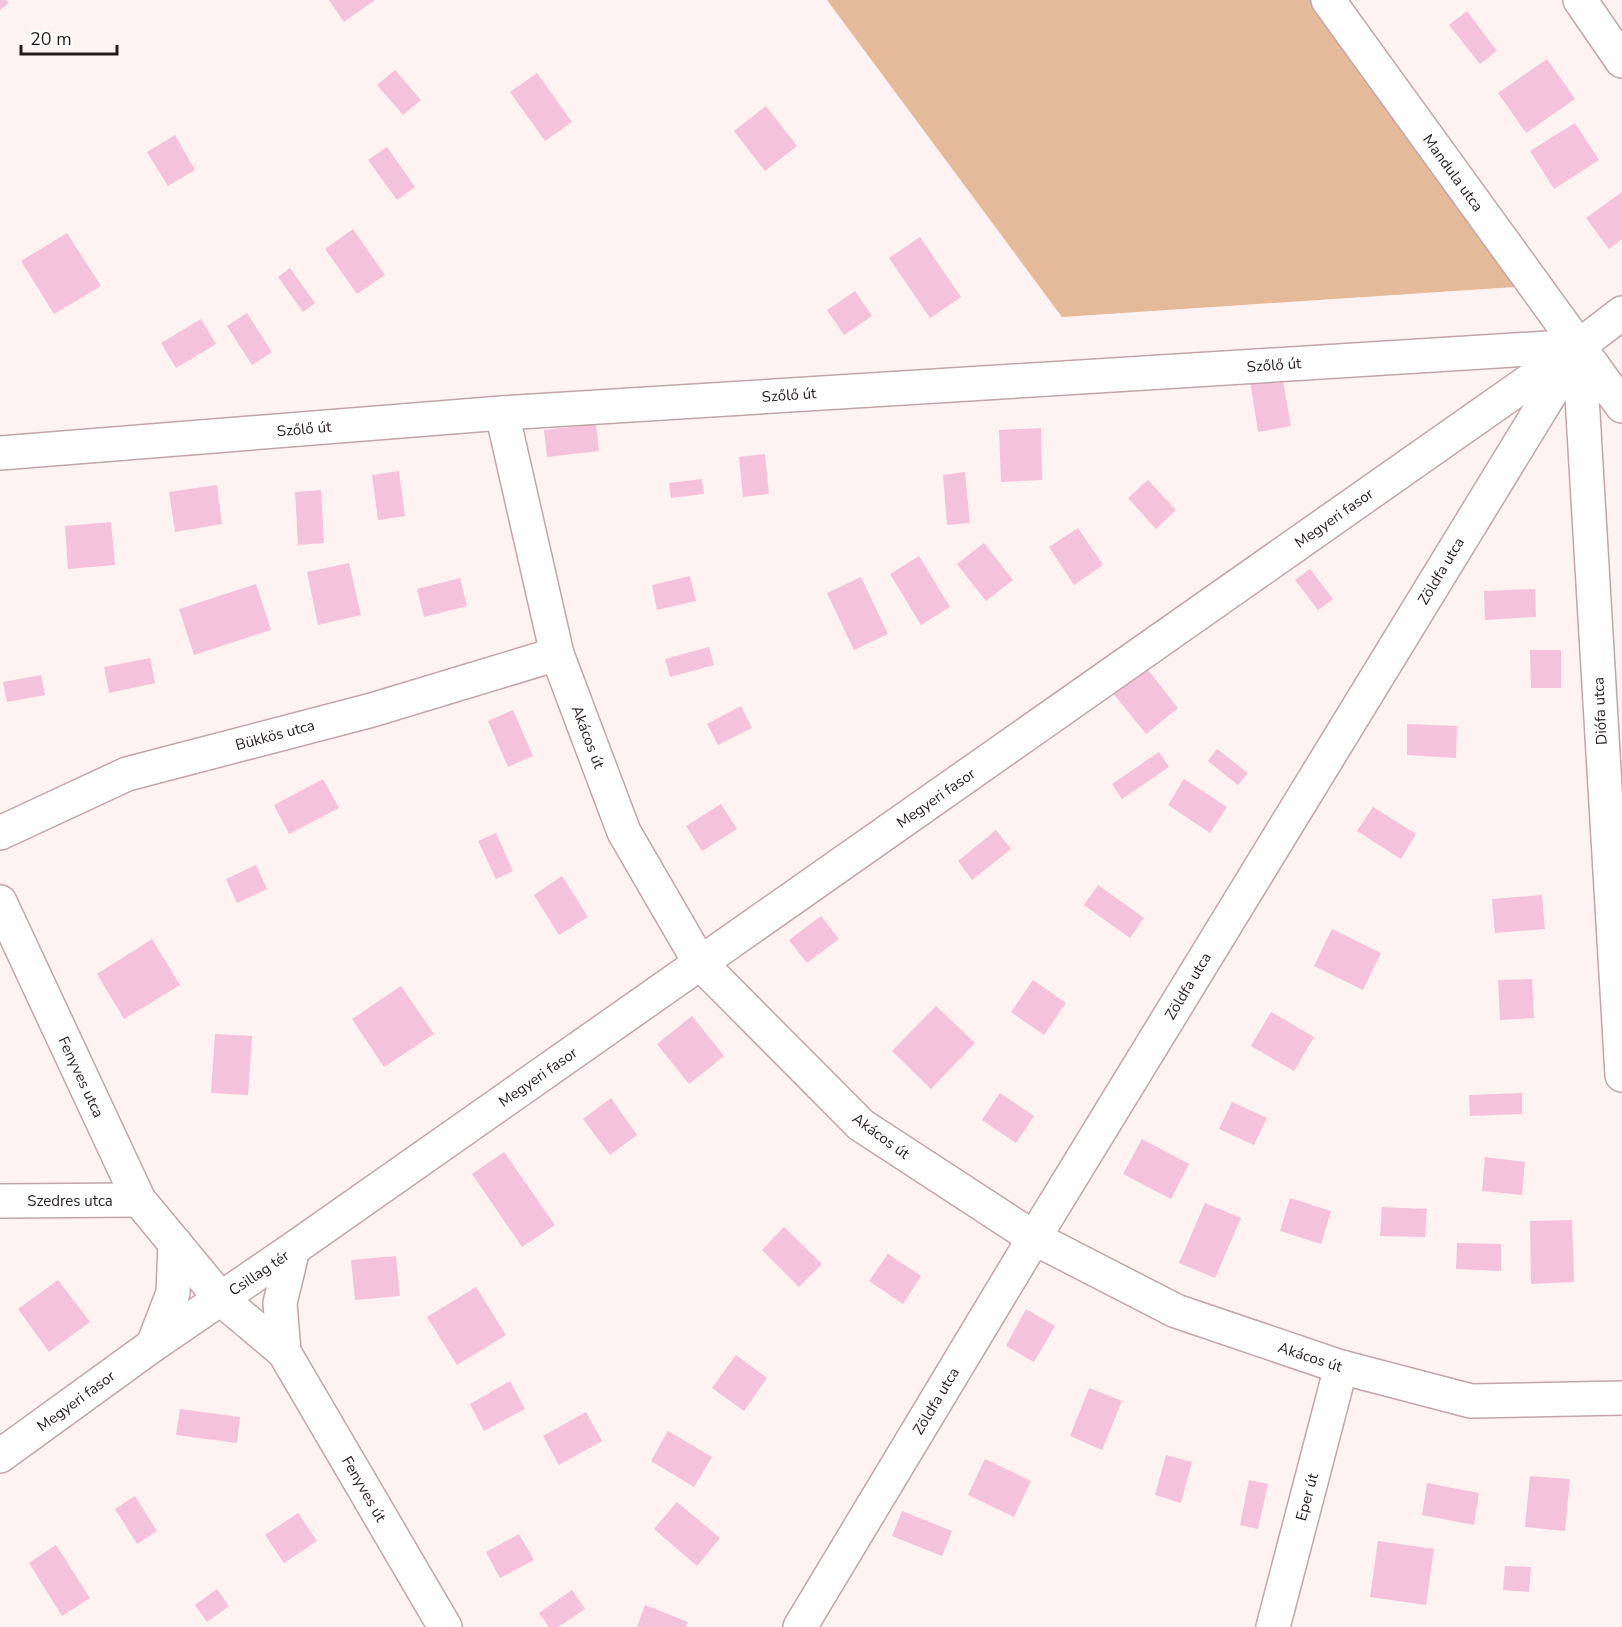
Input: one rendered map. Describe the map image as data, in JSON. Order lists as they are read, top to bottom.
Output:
{
  "streets": {
    "street": [
      "Mandula utca",
      "Szőlő út",
      "Megyeri fasor",
      "Zöldfa utca",
      "Diófa utca",
      "Bükkös utca",
      "Akácos út",
      "Fenyves utca",
      "Szedres utca",
      "Csillag tér",
      "Fenyves út",
      "Eper út"
    ]
  },
  "crossings": [
    ["Mandula utca", "Szőlő út"],
    ["Mandula utca", "Megyeri fasor"],
    ["Mandula utca", "Zöldfa utca"],
    ["Mandula utca", "Diófa utca"],
    ["Szőlő út", "Megyeri fasor"],
    ["Szőlő út", "Zöldfa utca"],
    ["Szőlő út", "Diófa utca"],
    ["Szőlő út", "Akácos út"],
    ["Megyeri fasor", "Zöldfa utca"],
    ["Megyeri fasor", "Diófa utca"],
    ["Megyeri fasor", "Akácos út"],
    ["Megyeri fasor", "Csillag tér"],
    ["Zöldfa utca", "Diófa utca"],
    ["Zöldfa utca", "Akácos út"],
    ["Bükkös utca", "Akácos út"],
    ["Akácos út", "Eper út"],
    ["Fenyves utca", "Szedres utca"],
    ["Fenyves utca", "Csillag tér"],
    ["Csillag tér", "Fenyves út"]
  ],
  "scale_bar": "20 m"
}
